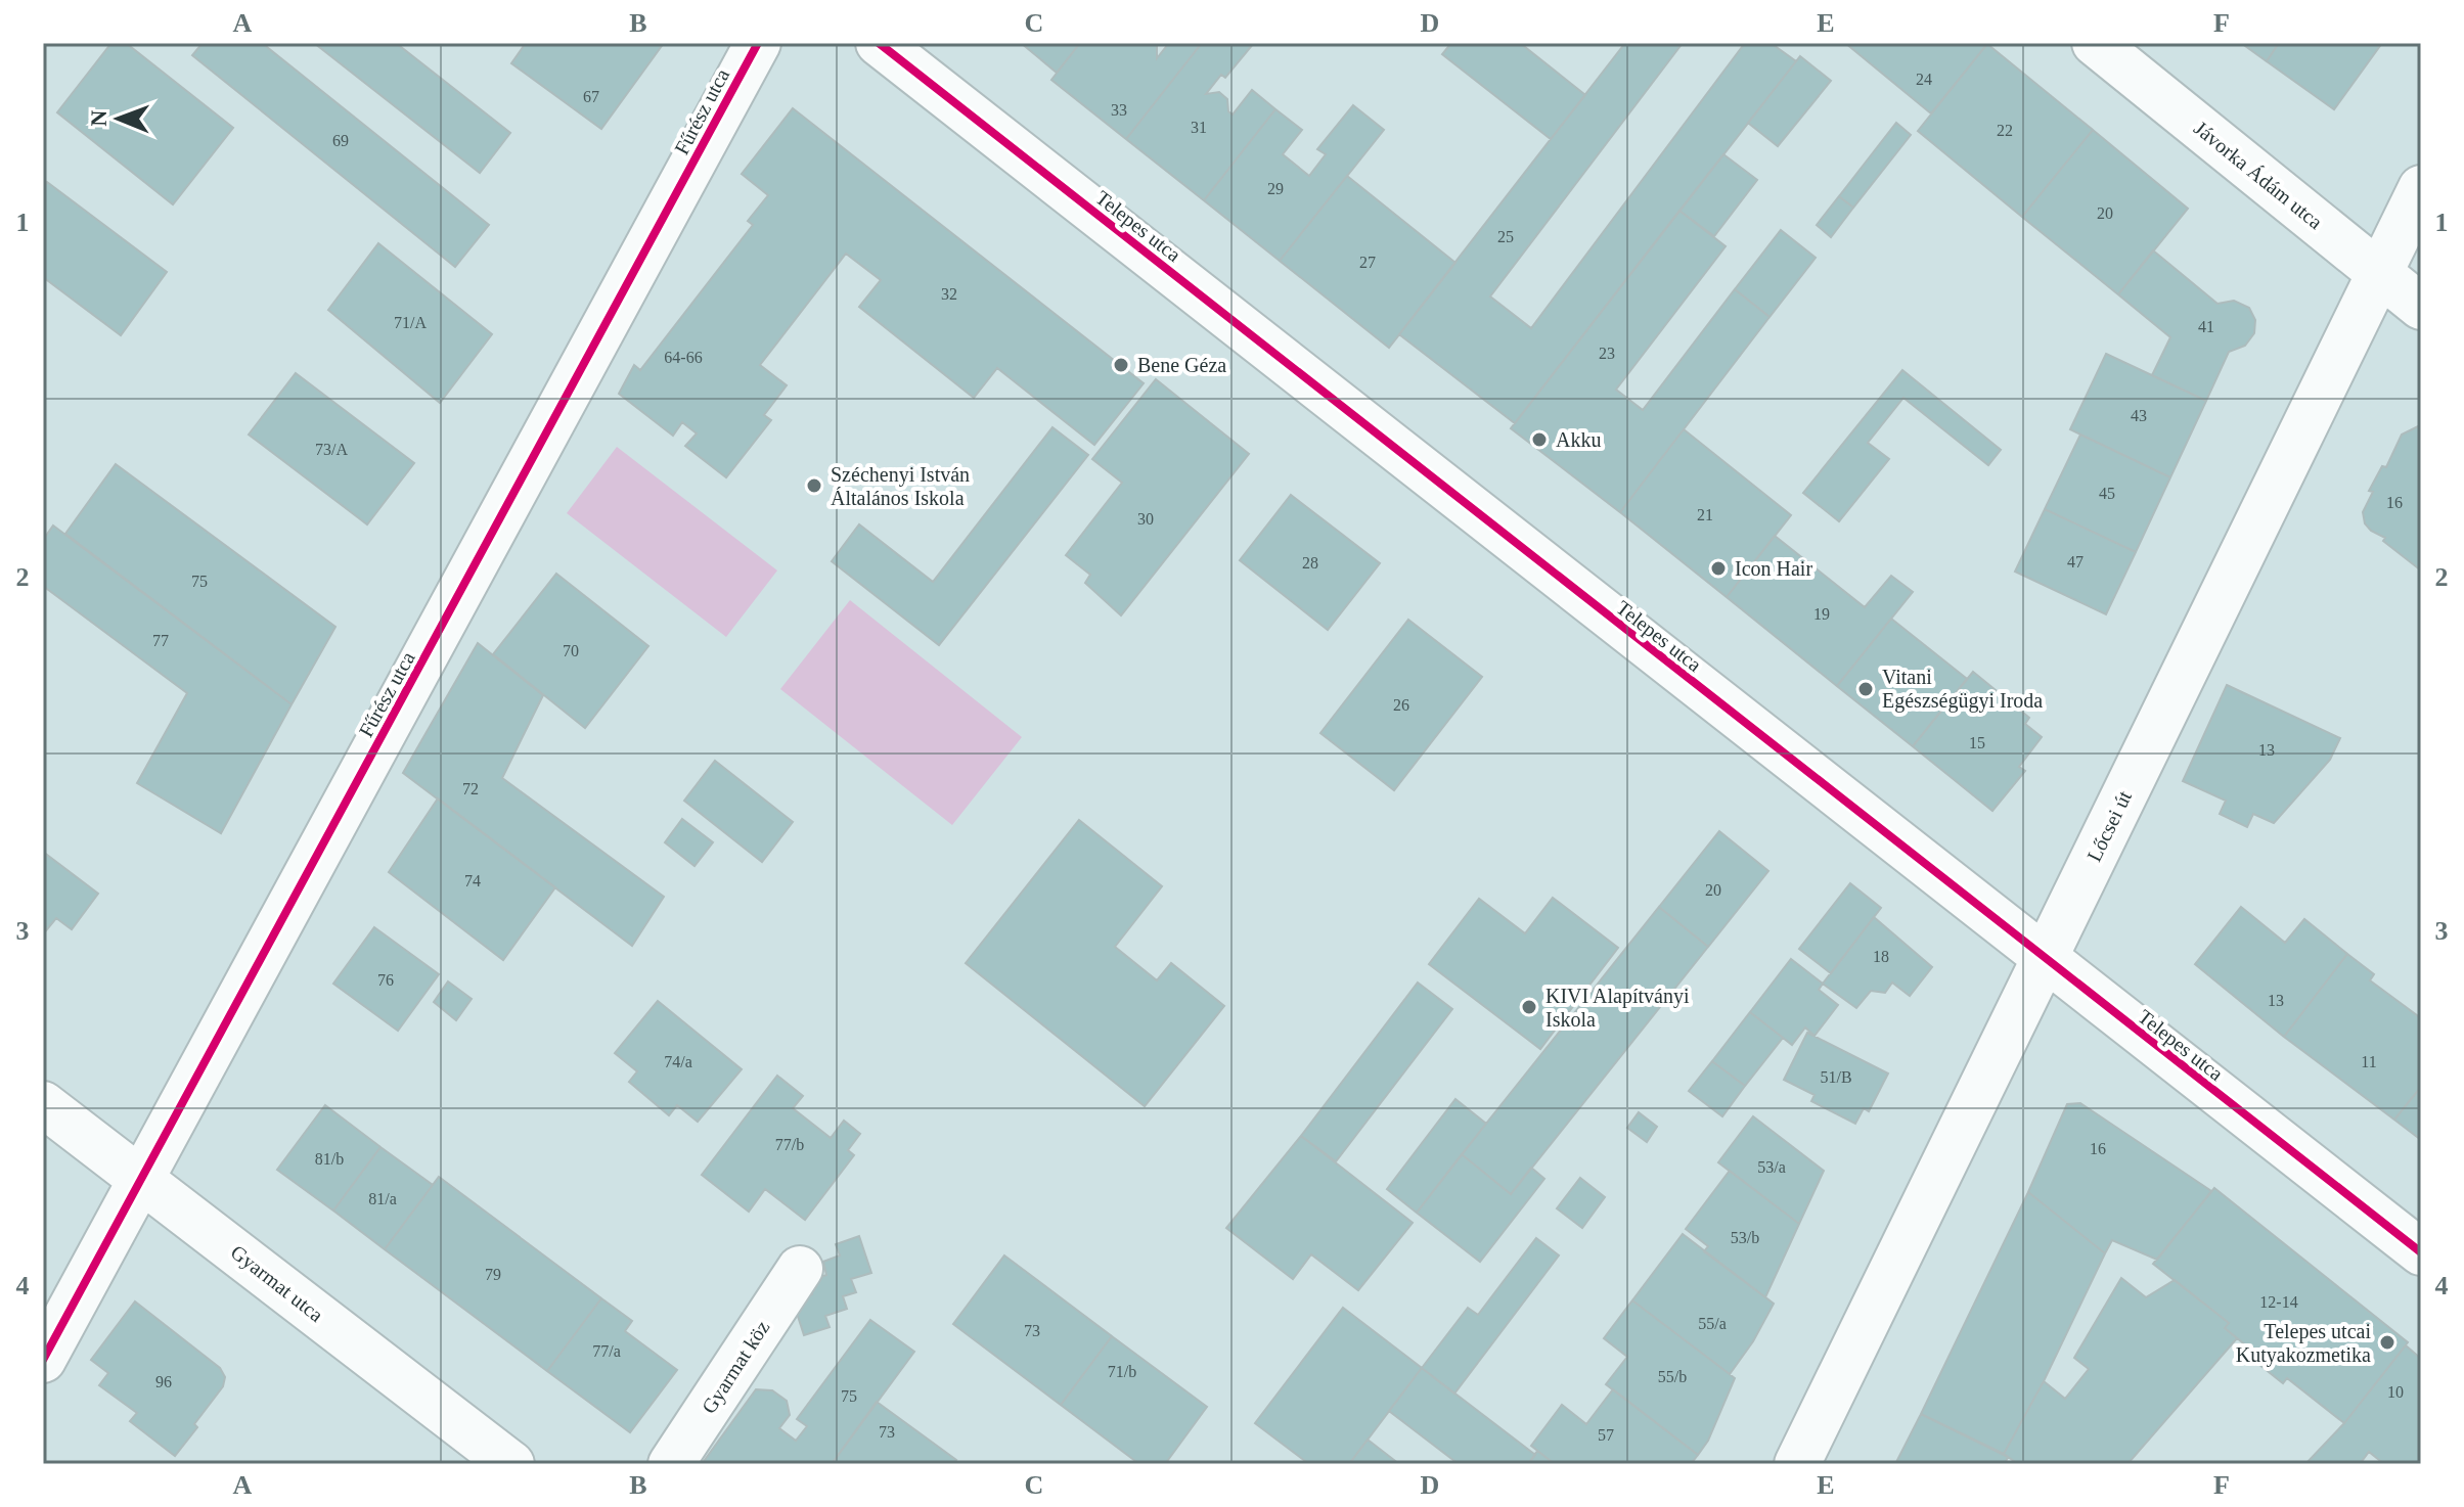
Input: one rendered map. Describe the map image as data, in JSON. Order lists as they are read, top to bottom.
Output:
{
  "streets": {
    "street": [
      "Fűrész utca",
      "Jávorka Ádám utca",
      "Telepes utca",
      "Lőcsei út",
      "Gyarmat utca",
      "Gyarmat köz"
    ]
  },
  "crossings": [
    ["Fűrész utca", "Gyarmat utca"],
    ["Jávorka Ádám utca", "Lőcsei út"],
    ["Telepes utca", "Lőcsei út"]
  ],
  "places": [
    "Bene Géza",
    "Akku",
    "Széchenyi István Általános Iskola",
    "Icon Hair",
    "Vitani Egészségügyi Iroda",
    "KIVI Alapítványi Iskola",
    "Telepes utcai Kutyakozmetika"
  ],
  "house_numbers": [
    "24",
    "67",
    "33",
    "31",
    "22",
    "69",
    "29",
    "20",
    "25",
    "27",
    "32",
    "71/A",
    "41",
    "23",
    "64-66",
    "43",
    "73/A",
    "45",
    "16",
    "21",
    "30",
    "47",
    "28",
    "75",
    "19",
    "77",
    "70",
    "26",
    "15",
    "13",
    "72",
    "74",
    "20",
    "18",
    "76",
    "13",
    "74/a",
    "11",
    "51/B",
    "77/b",
    "16",
    "81/b",
    "53/a",
    "81/a",
    "53/b",
    "79",
    "12-14",
    "55/a",
    "73",
    "77/a",
    "71/b",
    "55/b",
    "96",
    "10",
    "75",
    "73",
    "57"
  ],
  "north": "left",
  "grid": {
    "columns": [
      "A",
      "B",
      "C",
      "D",
      "E",
      "F"
    ],
    "rows": [
      "1",
      "2",
      "3",
      "4"
    ]
  }
}
